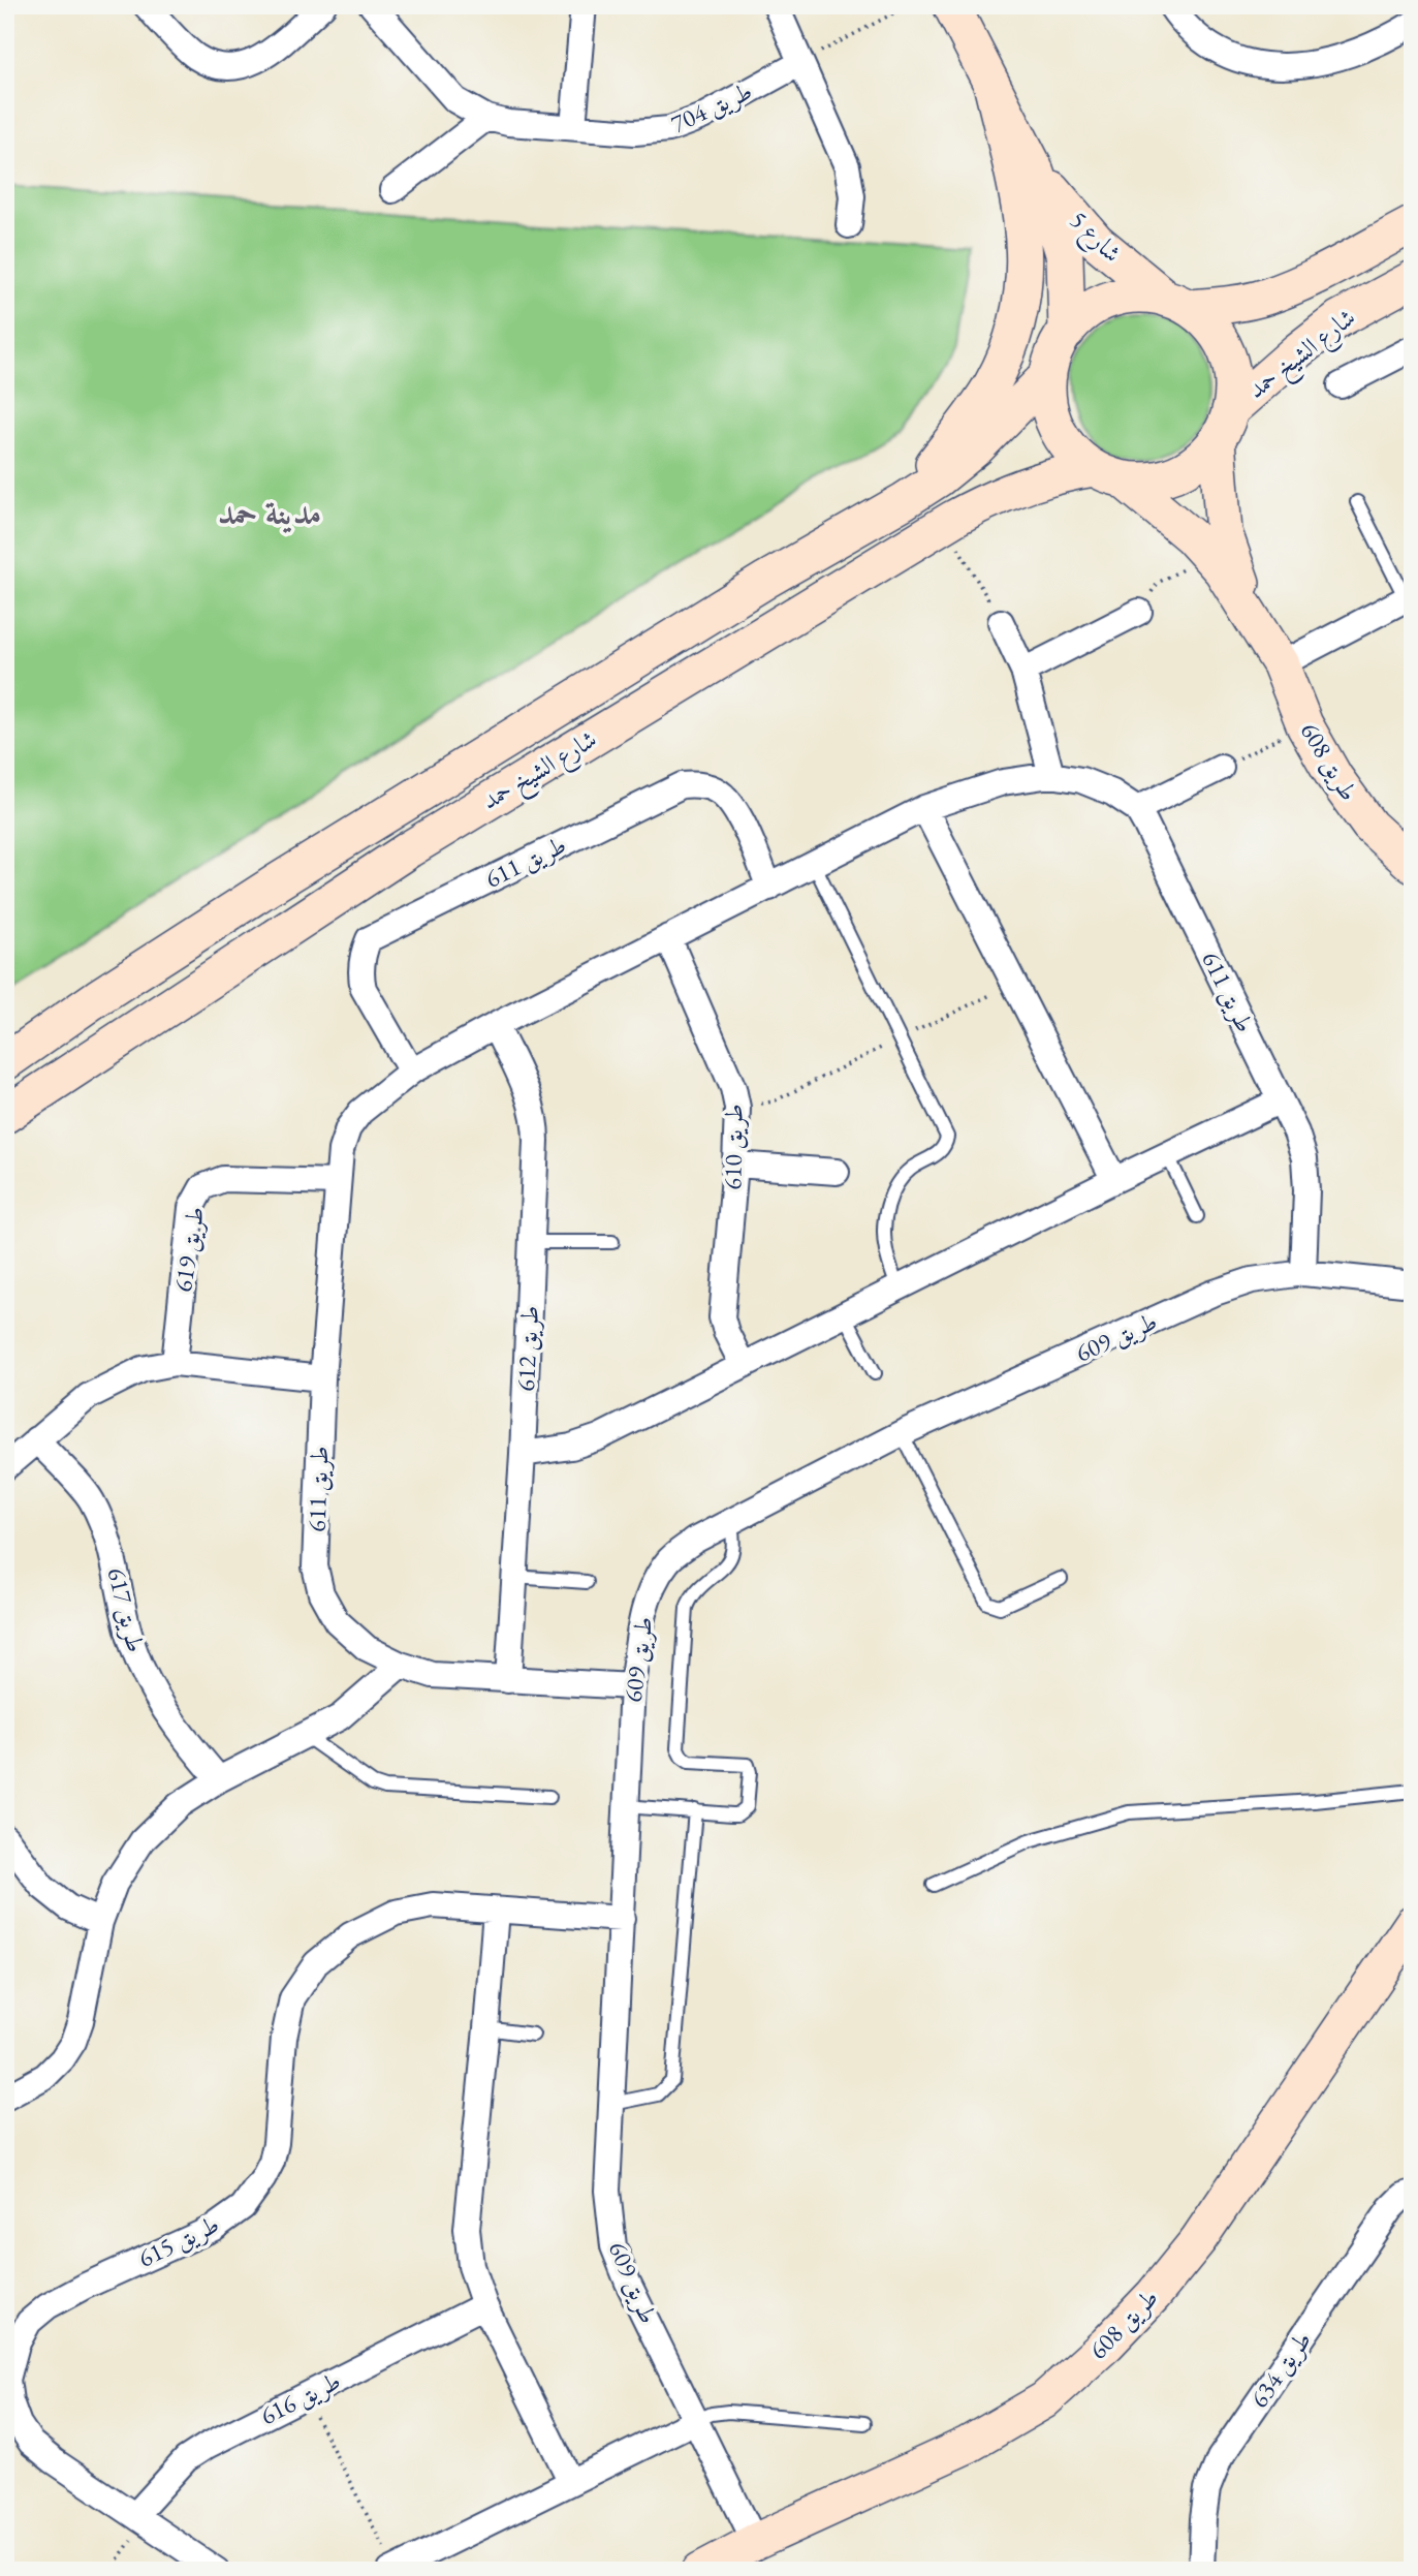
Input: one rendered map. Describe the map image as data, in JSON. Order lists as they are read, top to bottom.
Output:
{
  "streets": {
    "main road": ["شارع 5", "شارع الشيخ حمد", "طريق 608"],
    "street": [
      "طريق 704",
      "طريق 611",
      "طريق 610",
      "طريق 619",
      "طريق 609",
      "طريق 612",
      "طريق 617",
      "طريق 615",
      "طريق 634",
      "طريق 616"
    ]
  },
  "crossings": [
    ["شارع 5", "شارع الشيخ حمد"],
    ["شارع 5", "طريق 608"],
    ["شارع الشيخ حمد", "طريق 608"],
    ["طريق 608", "طريق 609"],
    ["طريق 611", "طريق 610"],
    ["طريق 611", "طريق 619"],
    ["طريق 611", "طريق 609"],
    ["طريق 611", "طريق 612"],
    ["طريق 609", "طريق 615"],
    ["طريق 615", "طريق 616"]
  ],
  "districts": ["مدينة حمد"]
}
